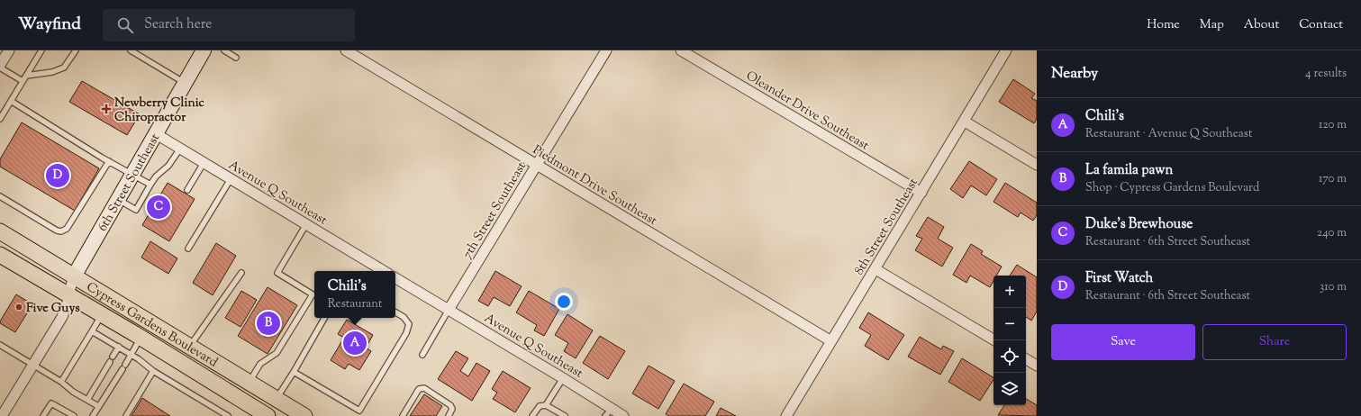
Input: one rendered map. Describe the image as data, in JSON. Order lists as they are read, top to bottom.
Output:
{
  "streets": {
    "main road": ["Cypress Gardens Boulevard"],
    "street": [
      "Oleander Drive Southeast",
      "6th Street Southeast",
      "Piedmont Drive Southeast",
      "Avenue Q Southeast",
      "7th Street Southeast",
      "8th Street Southeast"
    ]
  },
  "crossings": [
    ["Oleander Drive Southeast", "8th Street Southeast"],
    ["6th Street Southeast", "Avenue Q Southeast"],
    ["6th Street Southeast", "Cypress Gardens Boulevard"],
    ["Piedmont Drive Southeast", "7th Street Southeast"],
    ["Piedmont Drive Southeast", "8th Street Southeast"],
    ["Avenue Q Southeast", "7th Street Southeast"]
  ],
  "places": {
    "health": ["Newberry Clinic Chiropractor"],
    "other": ["Five Guys"]
  },
  "page": {
    "header": "Wayfind",
    "search": "Search here",
    "nav": [
      "Home",
      "Map",
      "About",
      "Contact"
    ],
    "heading": ["Nearby", "4 results"],
    "list": [
      {
        "mark": "A",
        "name": "Chili's",
        "note": "Restaurant · Avenue Q Southeast",
        "value": "120 m"
      },
      {
        "mark": "B",
        "name": "La famila pawn",
        "note": "Shop · Cypress Gardens Boulevard",
        "value": "170 m"
      },
      {
        "mark": "C",
        "name": "Duke's Brewhouse",
        "note": "Restaurant · 6th Street Southeast",
        "value": "240 m"
      },
      {
        "mark": "D",
        "name": "First Watch",
        "note": "Restaurant · 6th Street Southeast",
        "value": "310 m"
      }
    ],
    "pins": [
      "D",
      "C",
      "B",
      "A"
    ],
    "popup": ["Chili's", "Restaurant"],
    "map_buttons": ["+", "−"],
    "buttons": ["Save", "Share"]
  }
}
